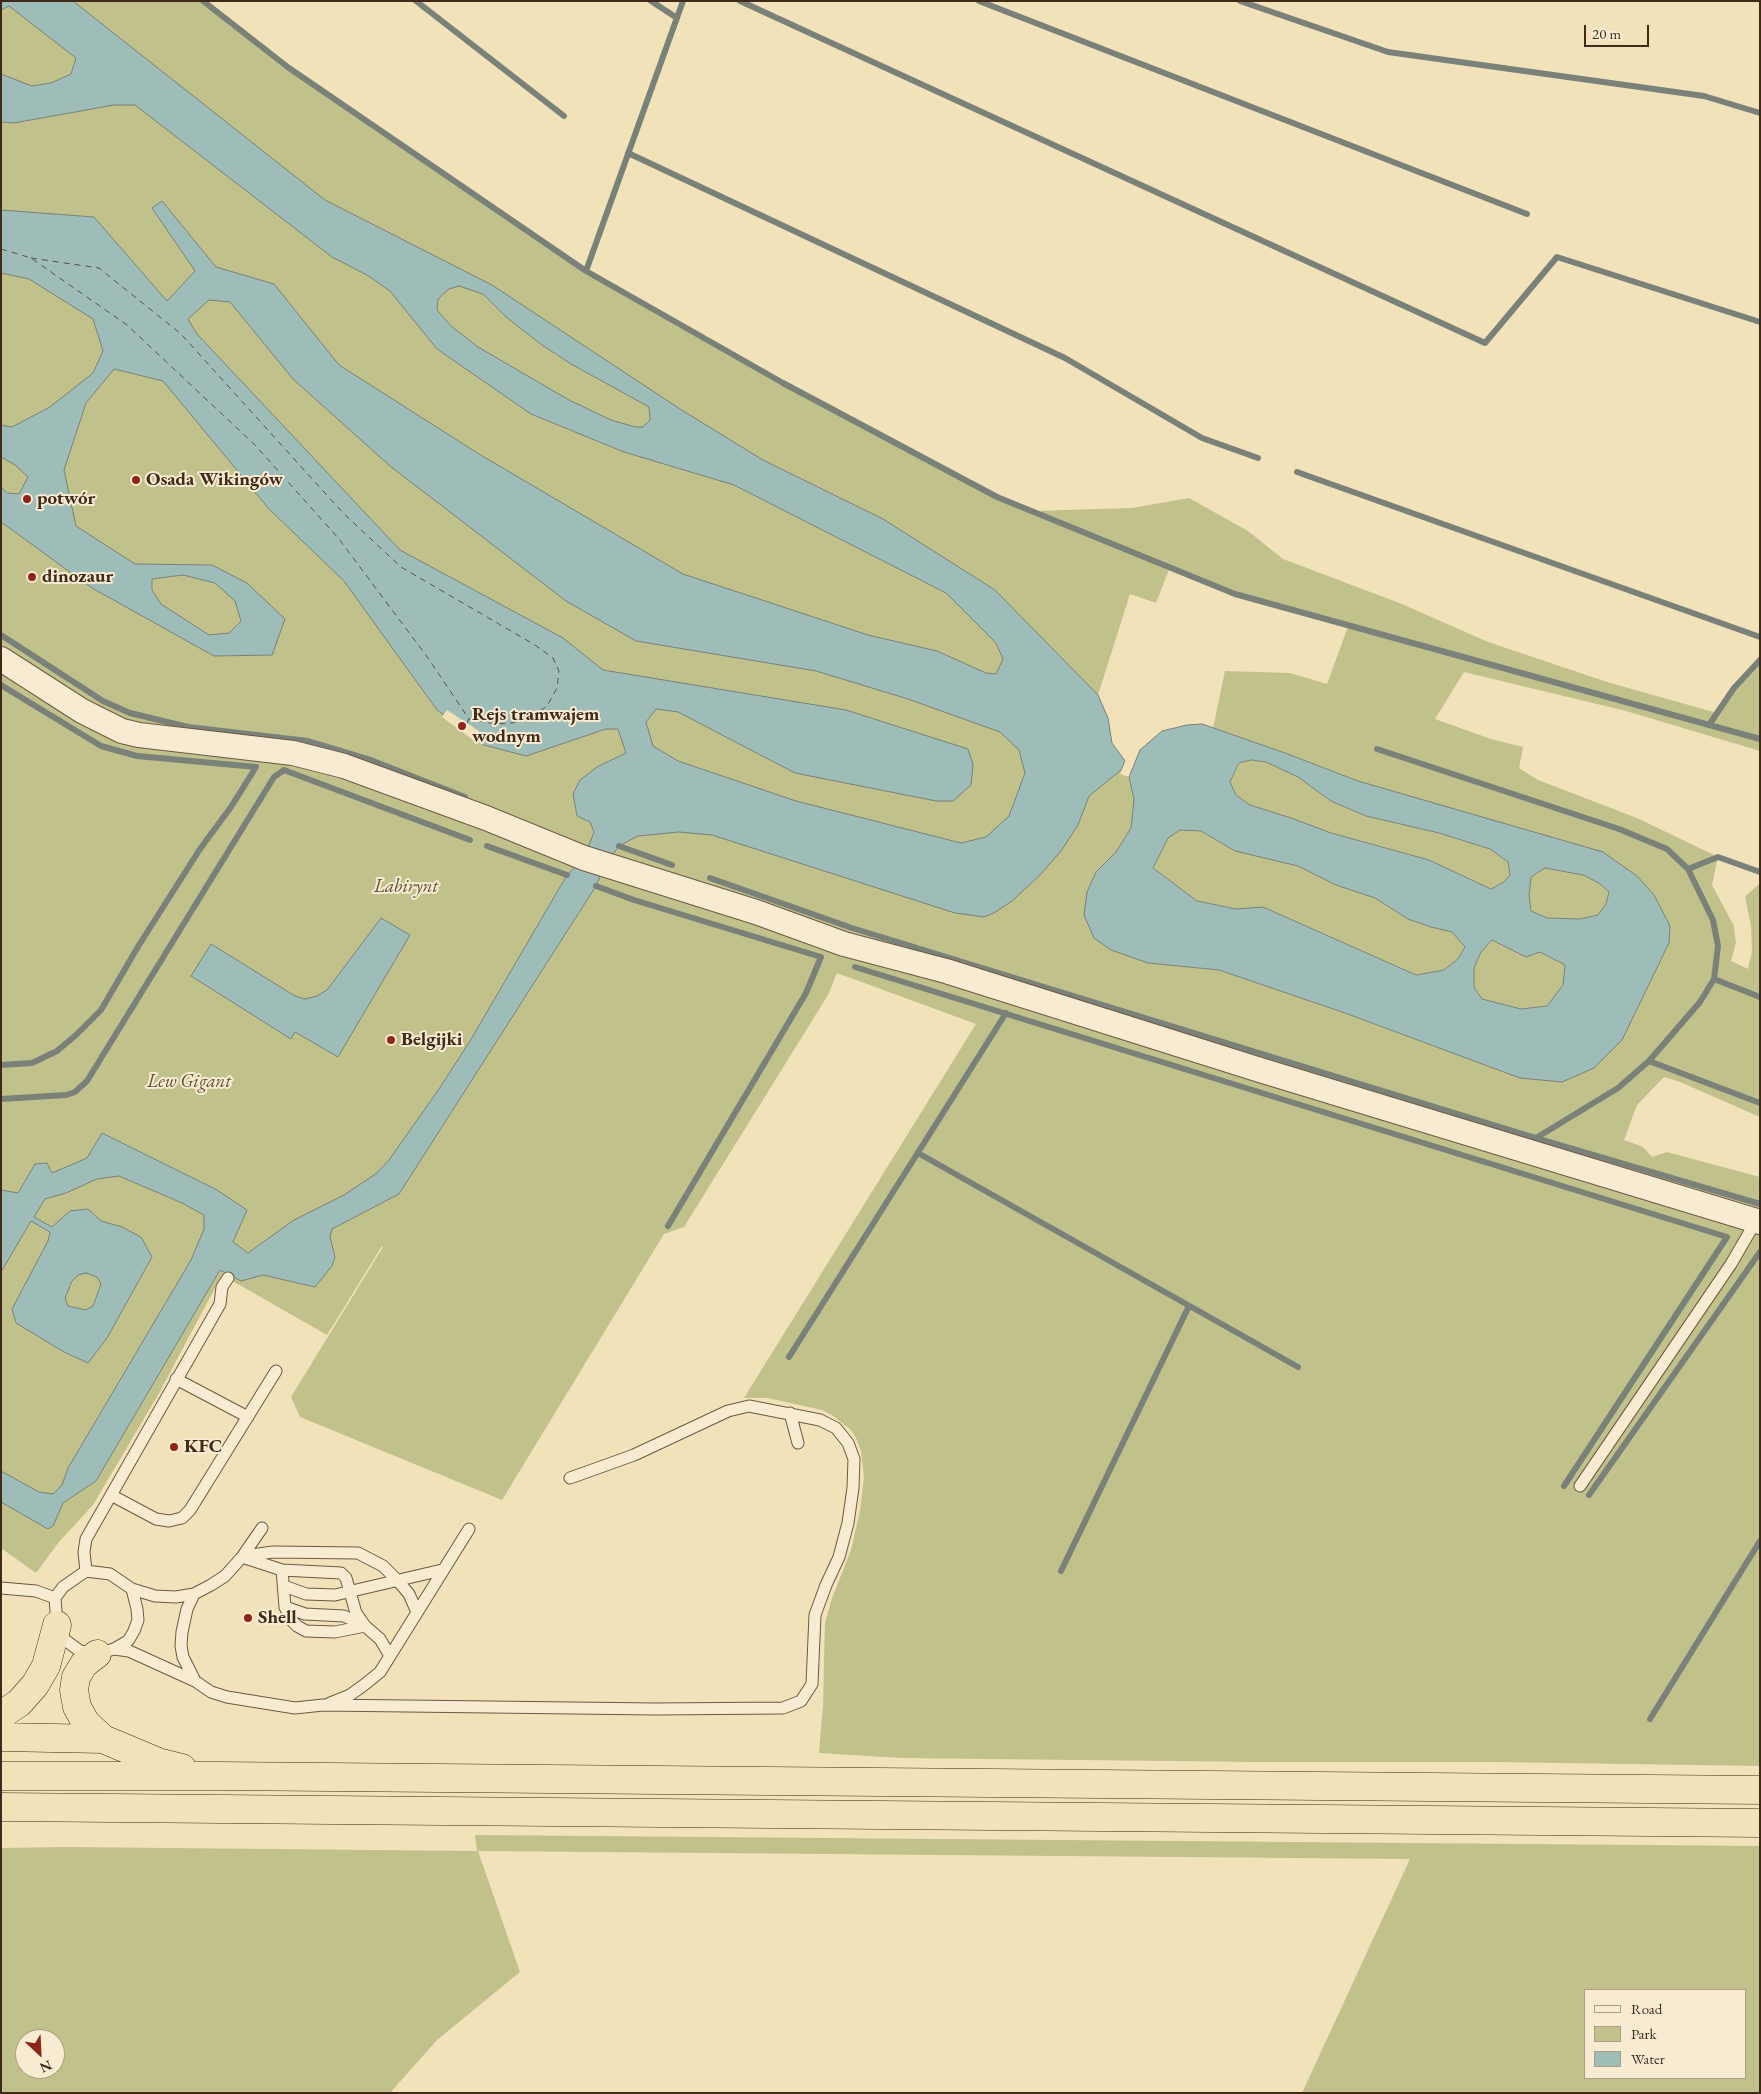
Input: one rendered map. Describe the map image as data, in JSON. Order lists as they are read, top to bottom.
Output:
{
  "parks": ["Labirynt", "Lew Gigant"],
  "places": [
    "Osada Wikingów",
    "potwór",
    "dinozaur",
    "Rejs tramwajem wodnym",
    "Belgijki",
    "KFC",
    "Shell"
  ],
  "legend": ["Road", "Park", "Water"],
  "scale_bar": "20 m",
  "north": "bottom right"
}
